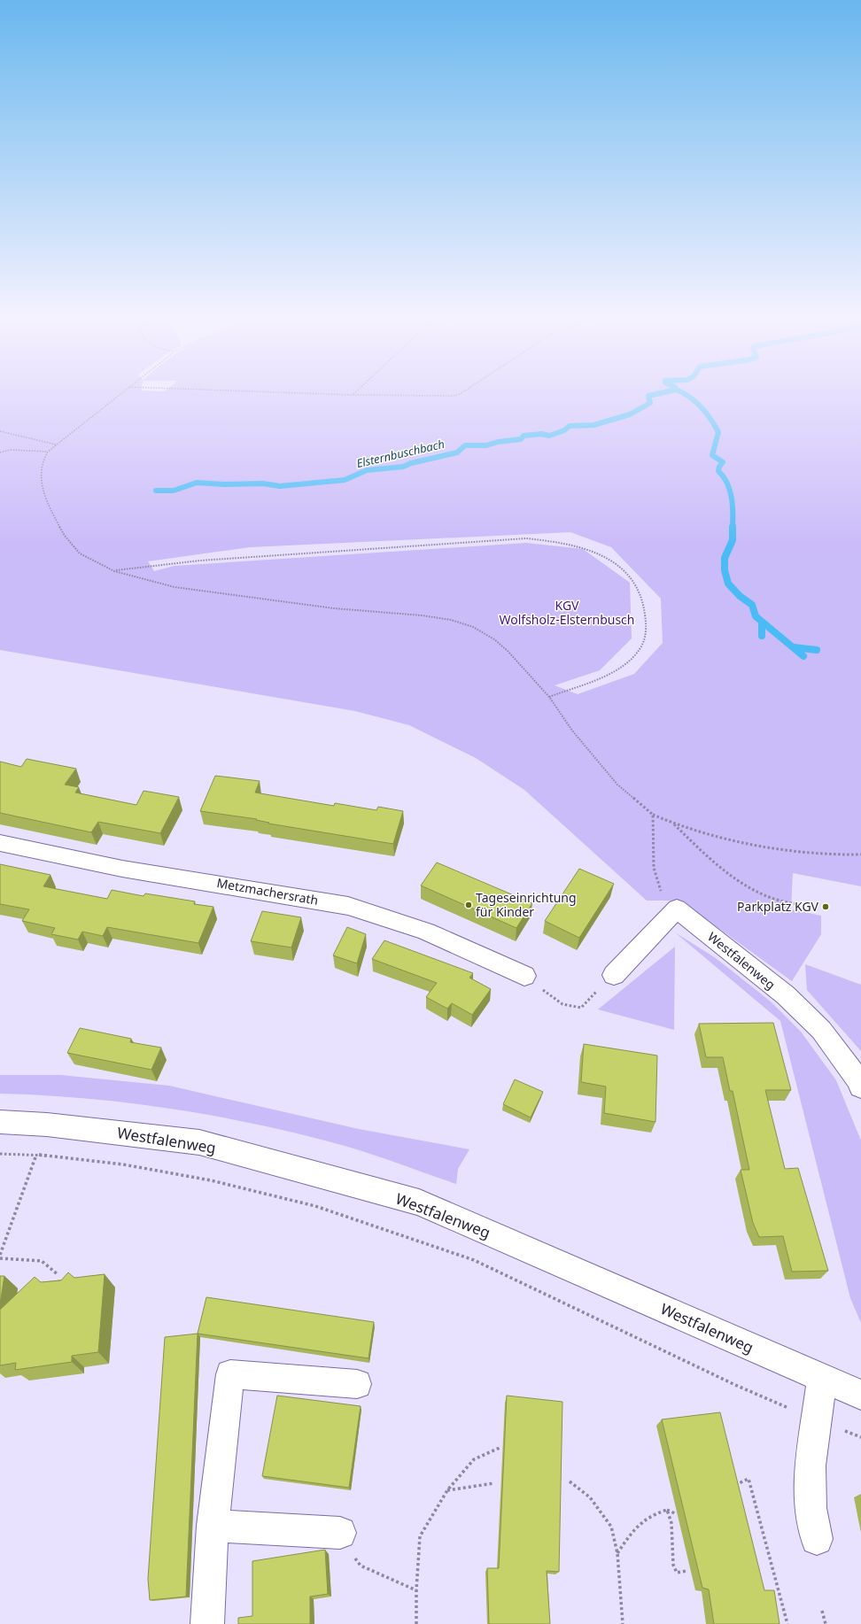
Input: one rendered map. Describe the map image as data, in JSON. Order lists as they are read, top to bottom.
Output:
{
  "streets": {
    "street": ["Metzmachersrath", "Westfalenweg"]
  },
  "water": ["Elsternbuschbach"],
  "parks": ["KGV Wolfsholz-Elsternbusch"],
  "places": ["Tageseinrichtung für Kinder", "Parkplatz KGV"]
}
